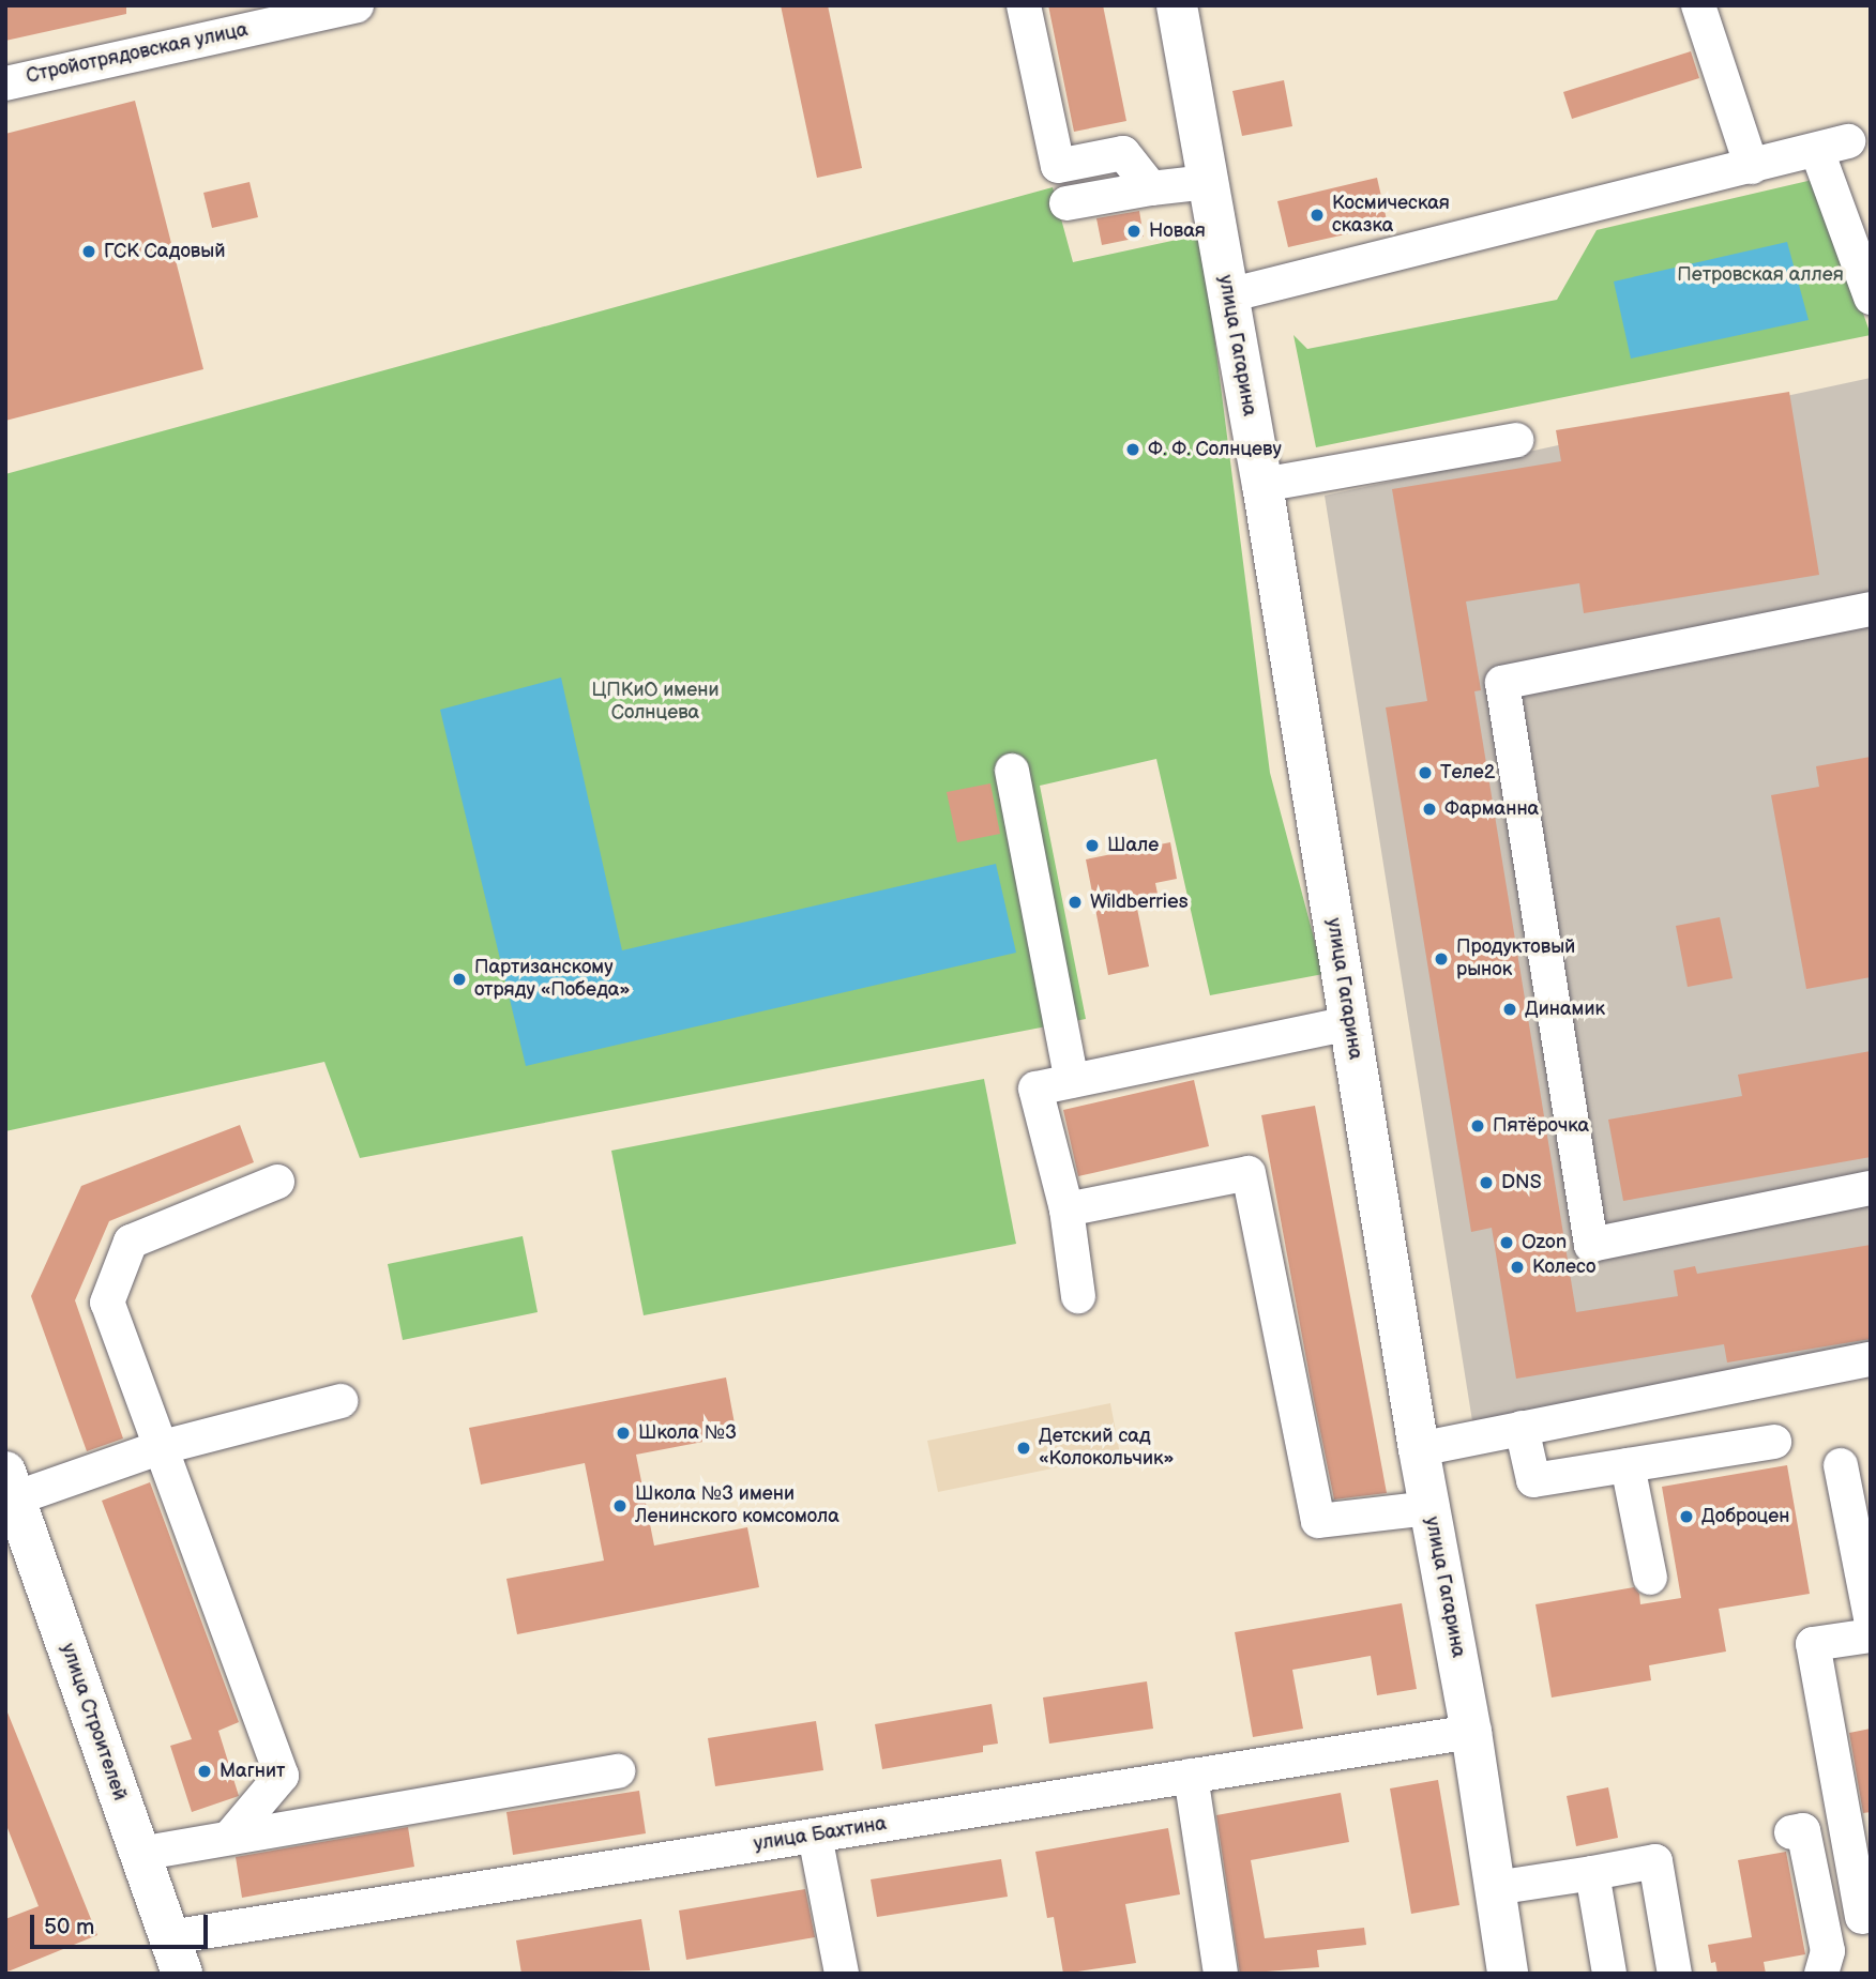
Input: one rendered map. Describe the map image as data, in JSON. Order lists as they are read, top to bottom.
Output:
{
  "streets": {
    "main road": ["улица Гагарина", "улица Строителей"],
    "street": ["Стройотрядовская улица", "улица Бахтина"]
  },
  "crossings": [
    ["улица Гагарина", "улица Бахтина"],
    ["улица Строителей", "улица Бахтина"]
  ],
  "parks": ["Петровская аллея", "ЦПКиО имени Солнцева"],
  "places": [
    "Космическая сказка",
    "Новая",
    "ГСК Садовый",
    "Ф. Ф. Солнцеву",
    "Теле2",
    "Фарманна",
    "Шале",
    "Wildberries",
    "Продуктовый рынок",
    "Партизанскому отряду «Победа»",
    "Динамик",
    "Пятёрочка",
    "DNS",
    "Ozon",
    "Колесо",
    "Школа №3",
    "Детский сад «Колокольчик»",
    "Школа №3 имени Ленинского комсомола",
    "Доброцен",
    "Магнит"
  ],
  "scale_bar": "50 m"
}
